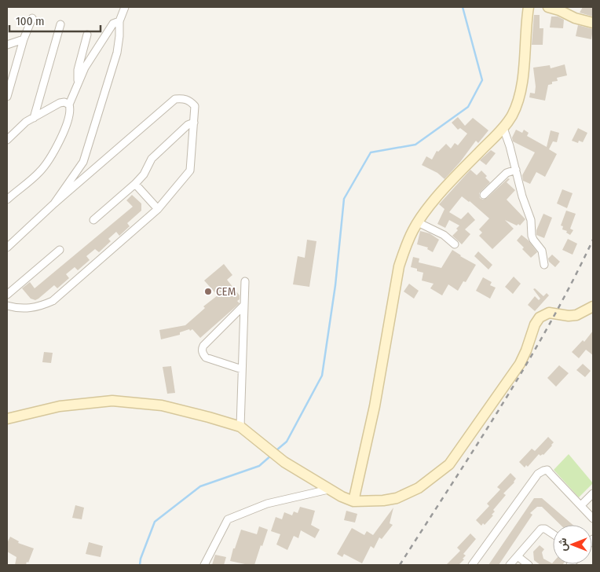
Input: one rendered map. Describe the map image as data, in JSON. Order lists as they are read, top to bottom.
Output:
{
  "places": ["CEM"],
  "scale_bar": "100 m",
  "north": "left"
}
